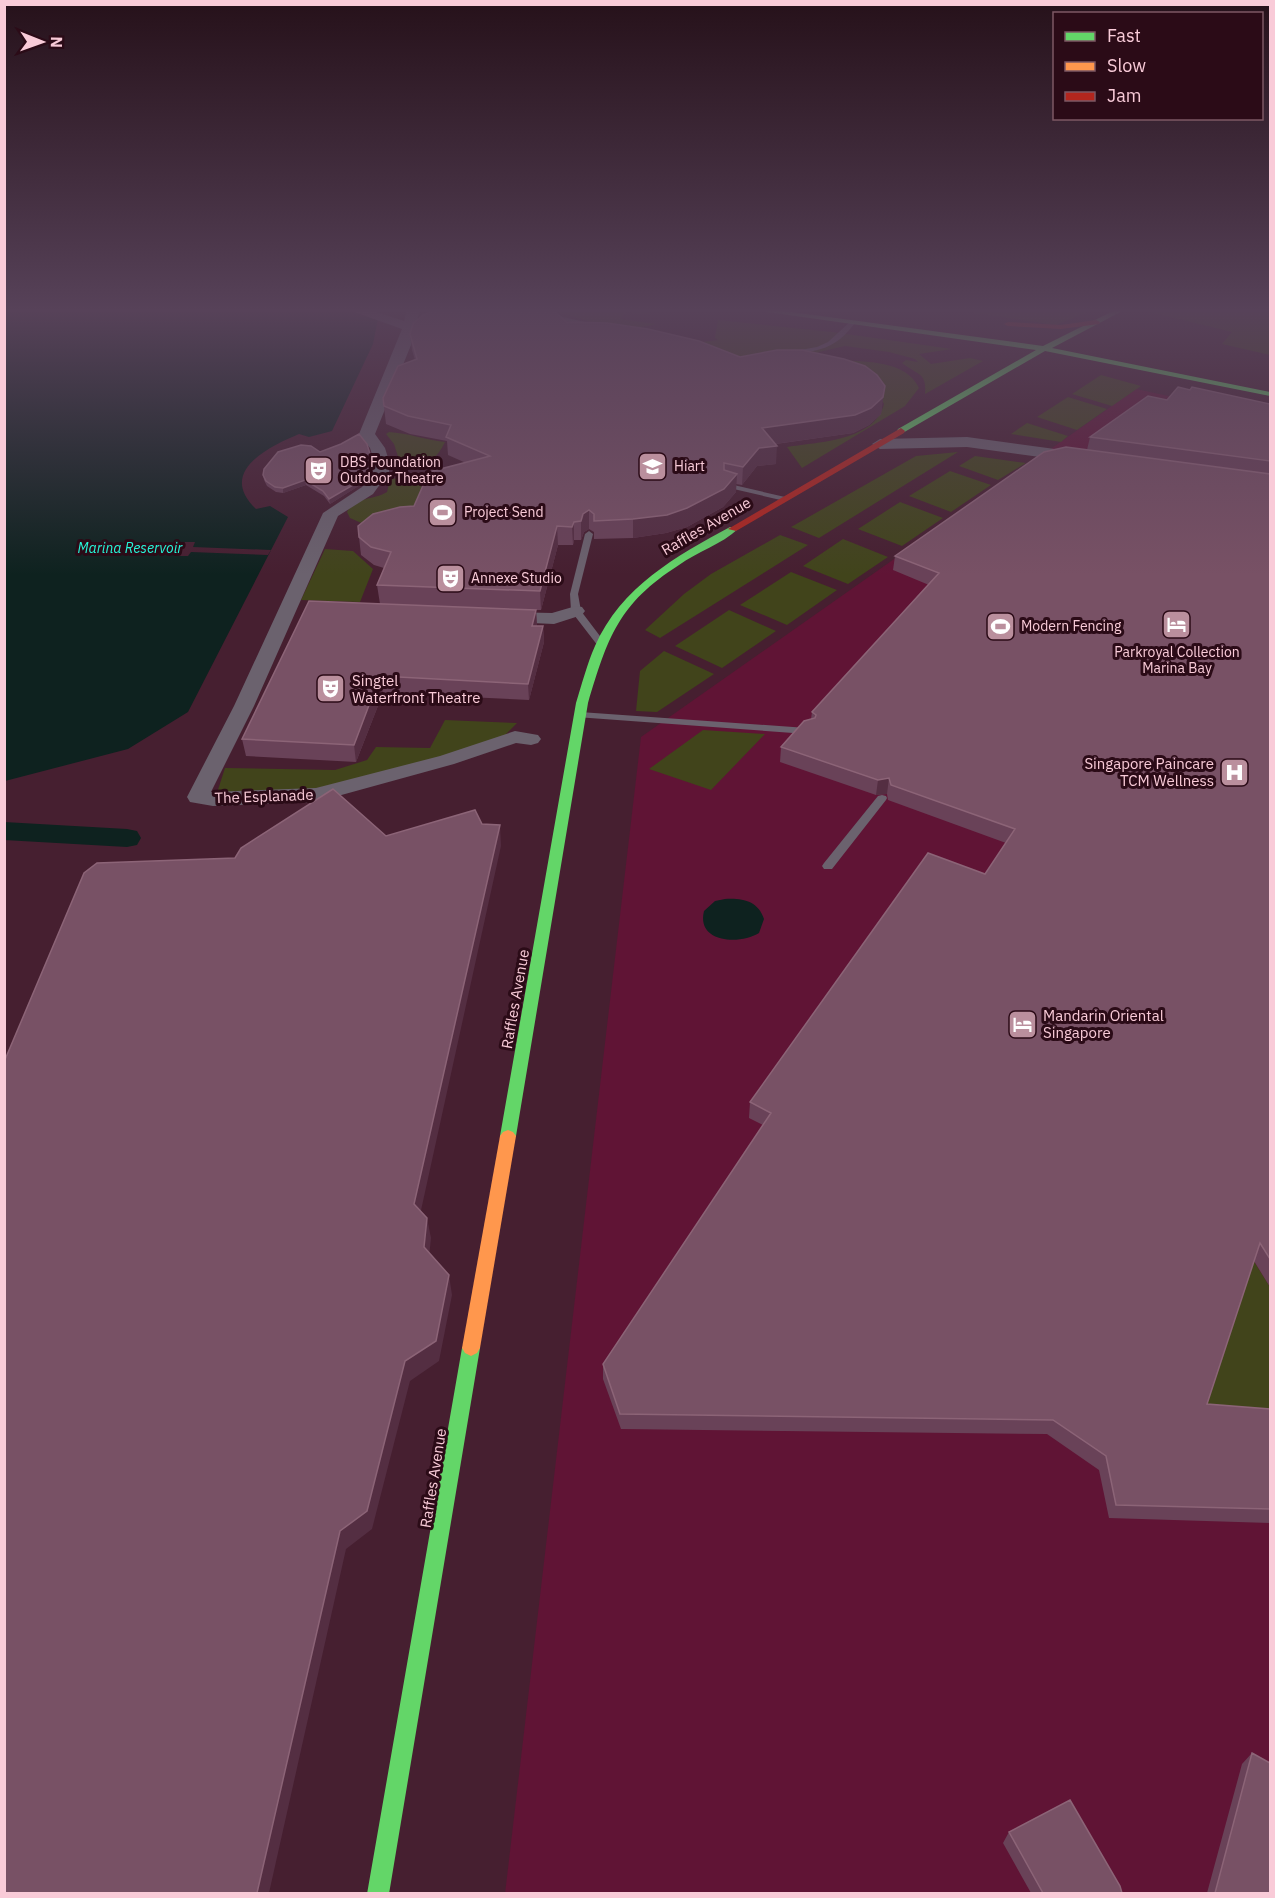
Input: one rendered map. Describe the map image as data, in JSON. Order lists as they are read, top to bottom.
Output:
{
  "streets": {
    "main road": ["Raffles Avenue"],
    "street": ["The Esplanade"]
  },
  "water": ["Marina Reservoir"],
  "places": {
    "school or university": ["Hiart"],
    "theatre": ["DBS Foundation Outdoor Theatre", "Annexe Studio", "Singtel Waterfront Theatre"],
    "sports": ["Project Send", "Modern Fencing"],
    "hotel": ["Parkroyal Collection Marina Bay", "Mandarin Oriental Singapore"],
    "hospital": ["Singapore Paincare TCM Wellness"]
  },
  "legend": ["Fast", "Slow", "Jam"],
  "north": "right"
}
